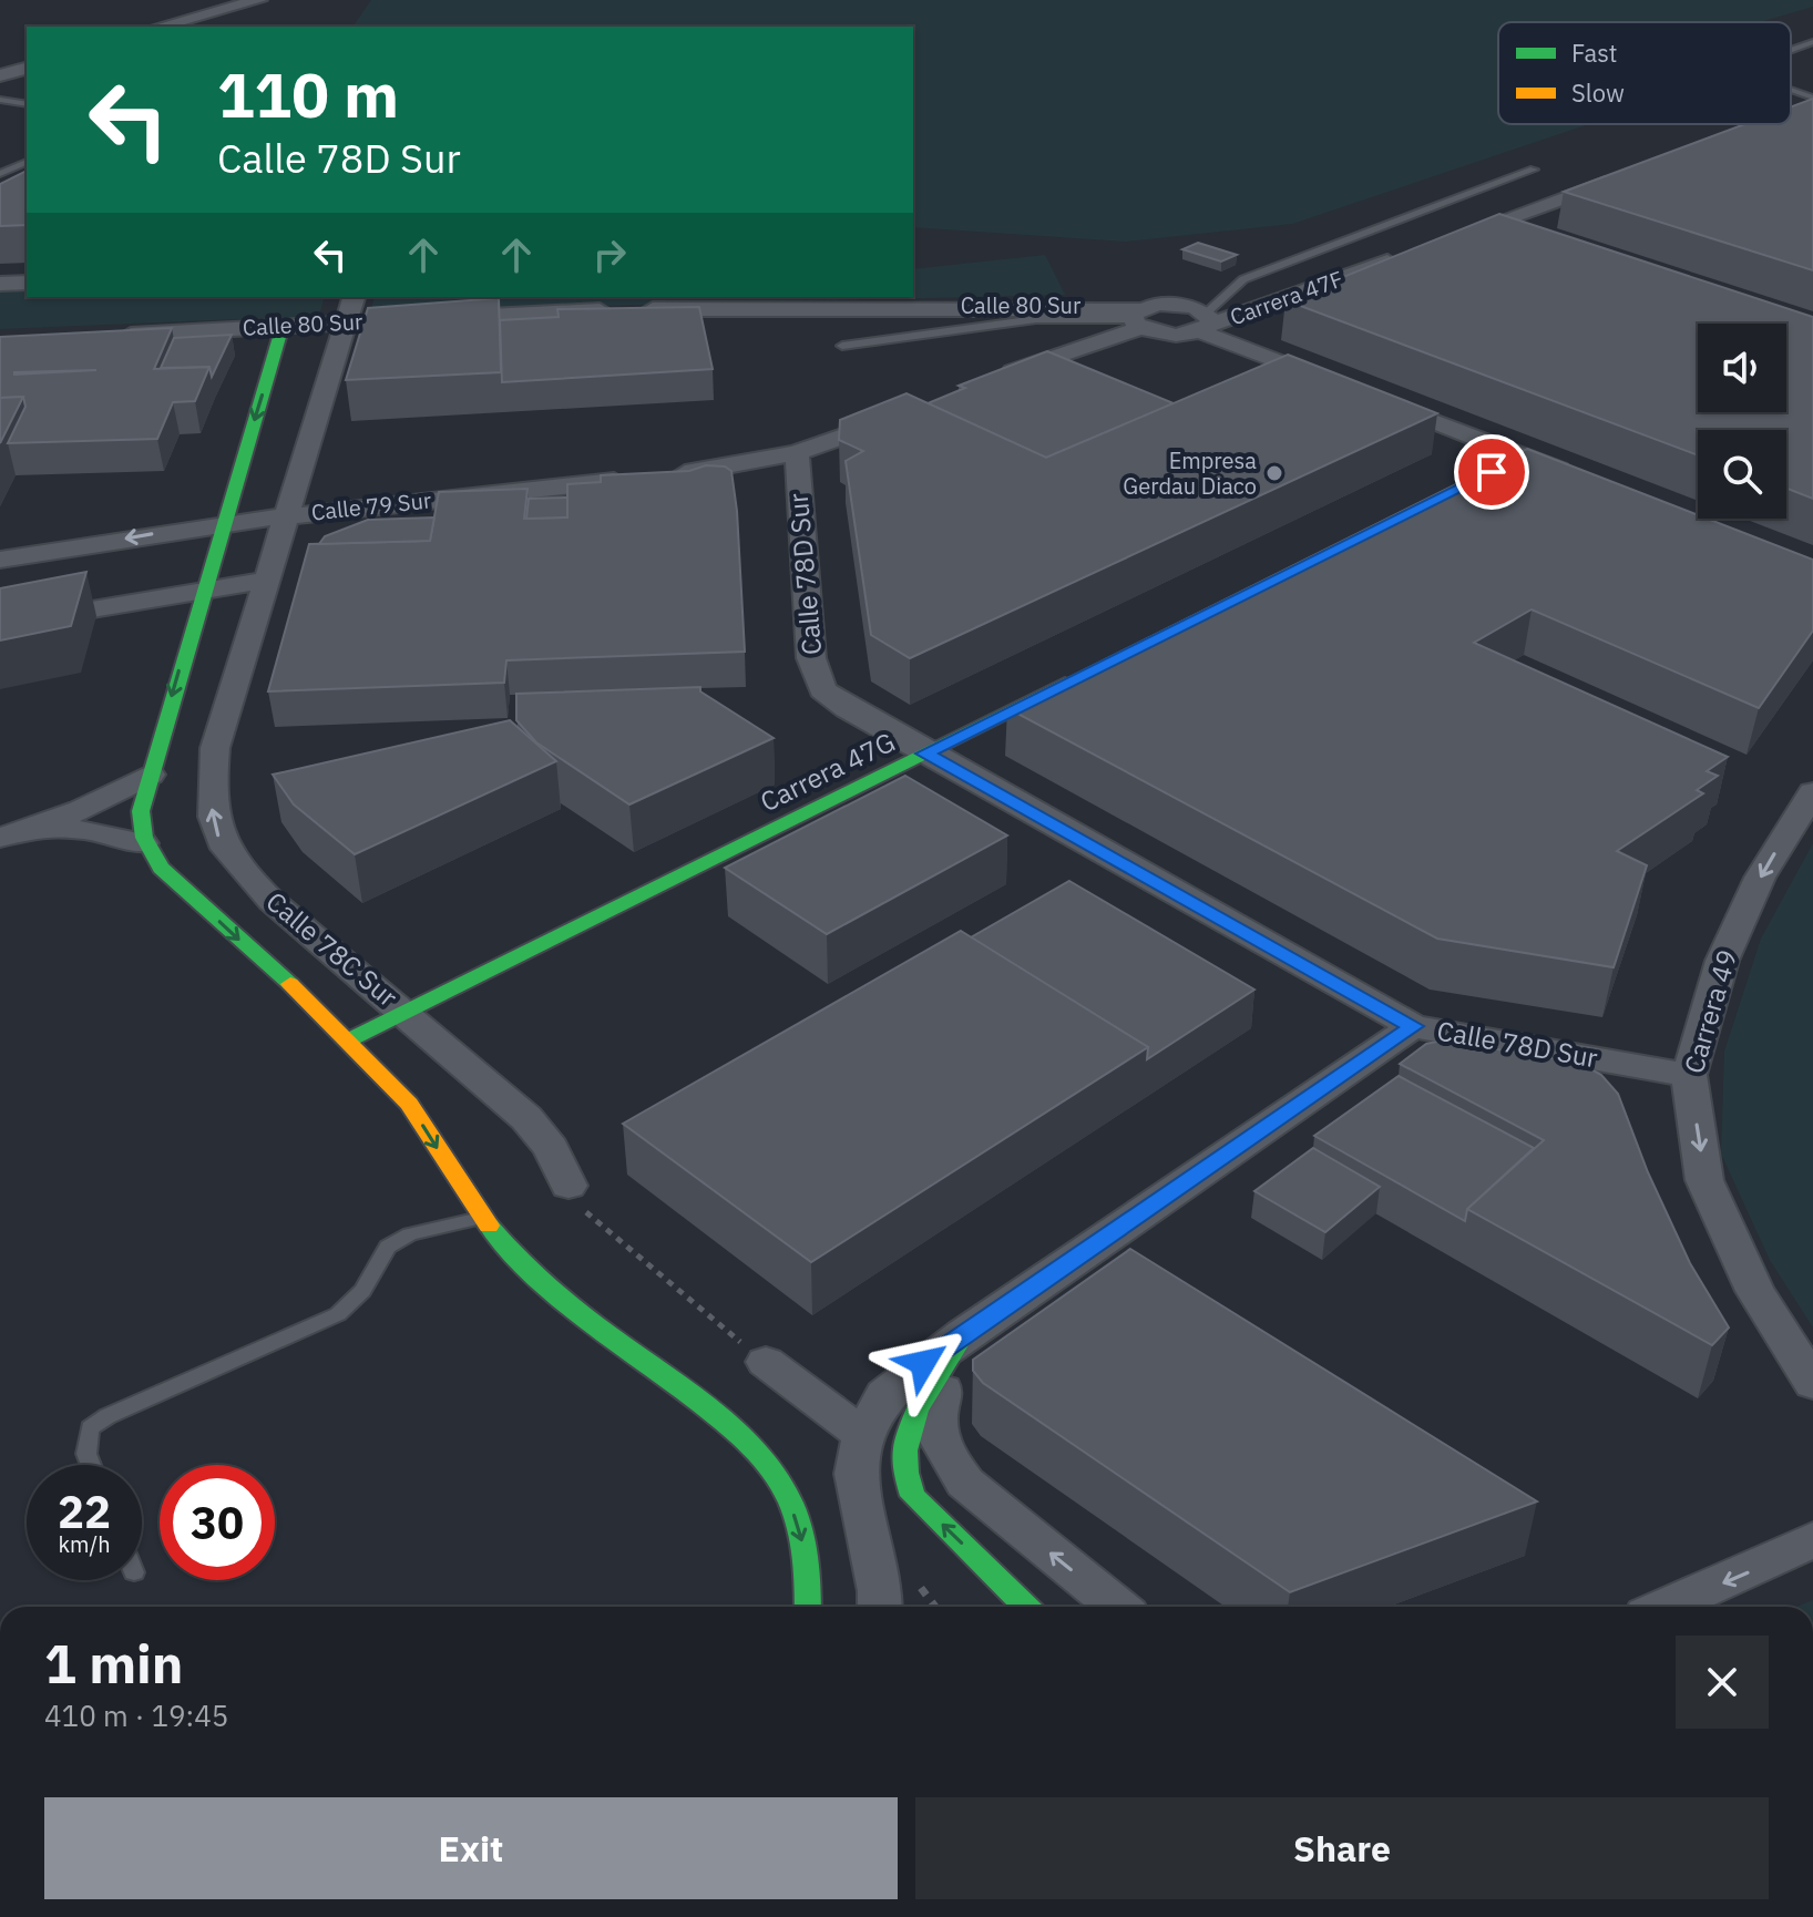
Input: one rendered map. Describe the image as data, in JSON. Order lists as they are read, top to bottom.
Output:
{
  "streets": {
    "street": [
      "Carrera 47F",
      "Calle 80 Sur",
      "Calle 79 Sur",
      "Calle 78D Sur",
      "Carrera 47G",
      "Calle 78C Sur",
      "Carrera 49"
    ]
  },
  "crossings": [
    ["Calle 80 Sur", "Calle 78C Sur"],
    ["Calle 79 Sur", "Calle 78D Sur"],
    ["Calle 79 Sur", "Calle 78C Sur"],
    ["Calle 78D Sur", "Carrera 47G"],
    ["Calle 78D Sur", "Carrera 49"],
    ["Carrera 47G", "Calle 78C Sur"]
  ],
  "one_way": ["Carrera 49"],
  "places": ["Empresa Gerdau Diaco"],
  "legend": ["Fast", "Slow"],
  "page": {
    "turn": ["110 m", "Calle 78D Sur"],
    "speed": "22 km/h",
    "limit": "30",
    "heading": ["1 min", "410 m · 19:45"],
    "buttons": ["Exit", "Share"]
  }
}
